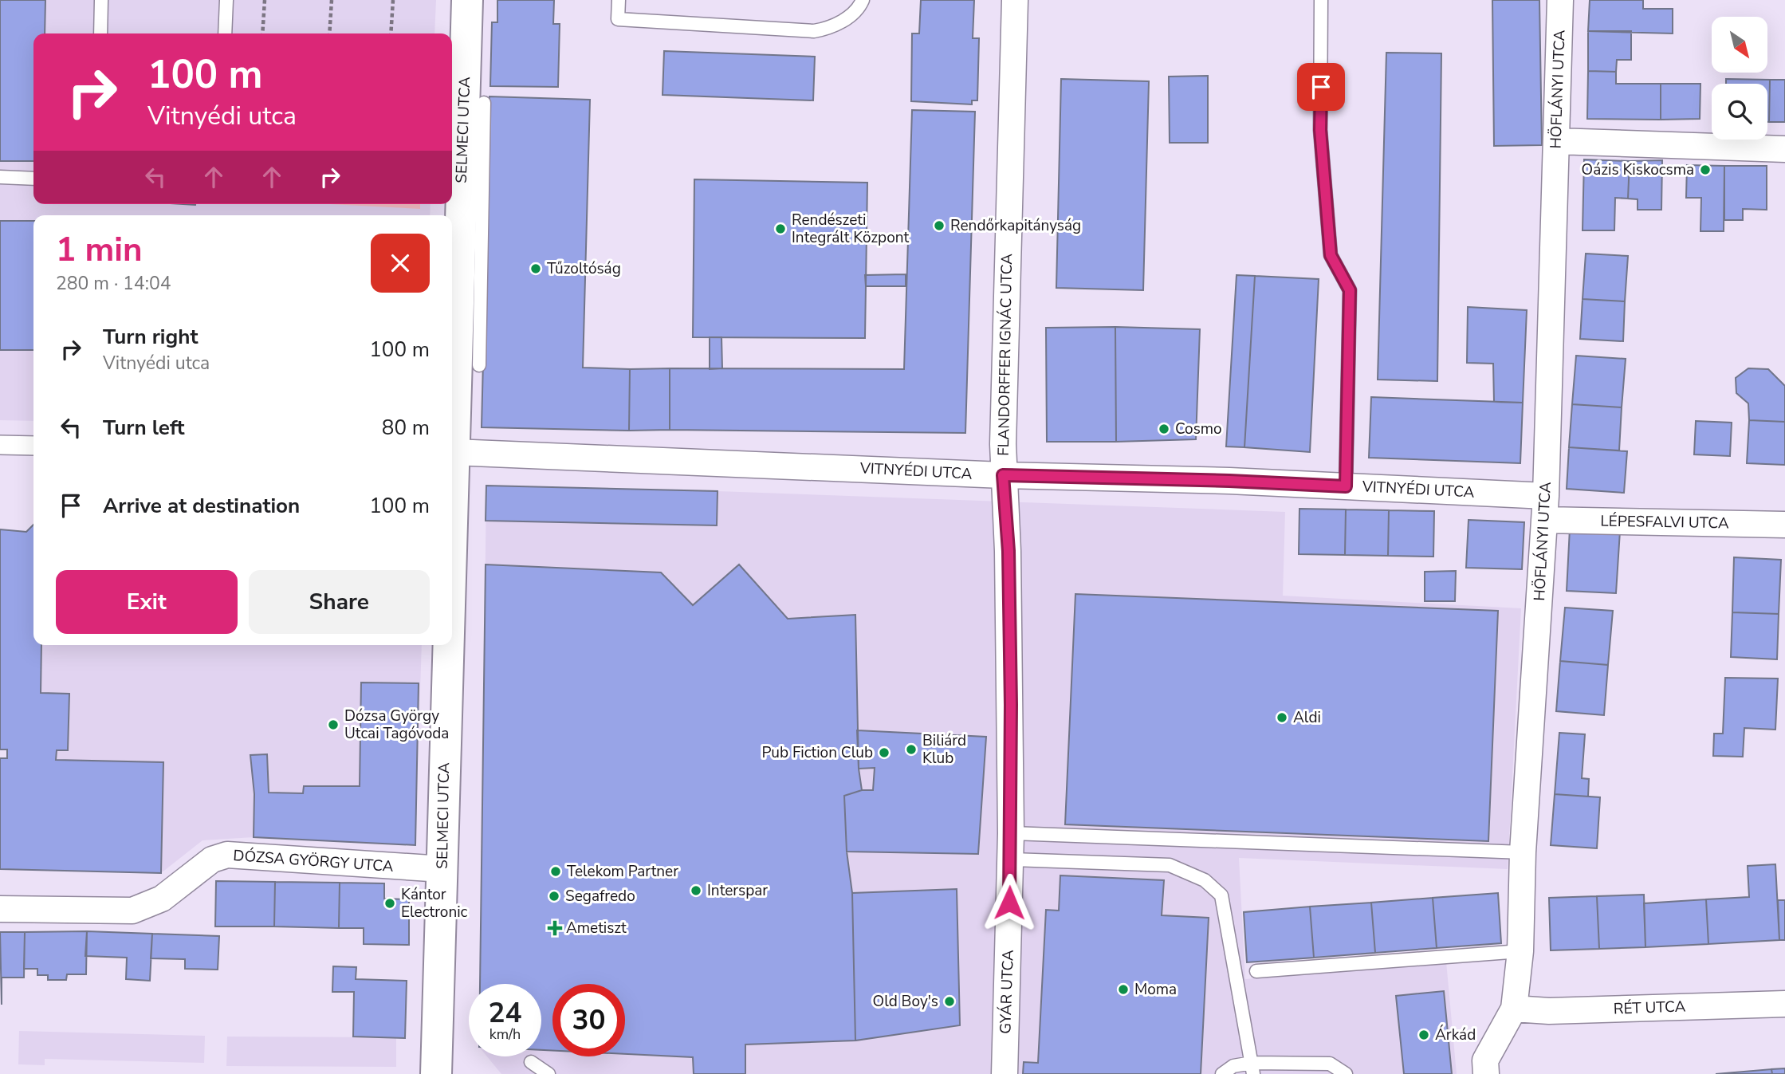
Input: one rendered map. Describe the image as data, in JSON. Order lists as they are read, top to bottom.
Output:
{
  "streets": {
    "street": [
      "HÖFLÁNYI UTCA",
      "SELMECI UTCA",
      "FLANDORFFER IGNÁC UTCA",
      "VITNYÉDI UTCA",
      "LÉPESFALVI UTCA",
      "DÓZSA GYÖRGY UTCA",
      "GYÁR UTCA",
      "RÉT UTCA"
    ]
  },
  "crossings": [
    ["HÖFLÁNYI UTCA", "VITNYÉDI UTCA"],
    ["HÖFLÁNYI UTCA", "LÉPESFALVI UTCA"],
    ["HÖFLÁNYI UTCA", "RÉT UTCA"],
    ["SELMECI UTCA", "VITNYÉDI UTCA"],
    ["SELMECI UTCA", "DÓZSA GYÖRGY UTCA"],
    ["FLANDORFFER IGNÁC UTCA", "VITNYÉDI UTCA"],
    ["FLANDORFFER IGNÁC UTCA", "GYÁR UTCA"],
    ["VITNYÉDI UTCA", "LÉPESFALVI UTCA"],
    ["VITNYÉDI UTCA", "GYÁR UTCA"]
  ],
  "places": {
    "other": [
      "Oázis Kiskocsma",
      "Rendőrkapitányság",
      "Rendészeti Integrált Központ",
      "Tűzoltóság",
      "Cosmo",
      "Aldi",
      "Dózsa György Utcai Tagóvoda",
      "Biliárd Klub",
      "Pub Fiction Club",
      "Telekom Partner",
      "Interspar",
      "Segafredo",
      "Kántor Electronic",
      "Moma",
      "Old Boy's",
      "Árkád"
    ],
    "health": ["Ametiszt"]
  },
  "north": "bottom right",
  "page": {
    "turn": ["100 m", "Vitnyédi utca"],
    "heading": ["1 min", "280 m · 14:04"],
    "list": [
      {
        "name": "Turn right",
        "note": "Vitnyédi utca",
        "value": "100 m"
      },
      {
        "name": "Turn left",
        "value": "80 m"
      },
      {
        "name": "Arrive at destination",
        "value": "100 m"
      }
    ],
    "buttons": ["Exit", "Share"],
    "speed": "24 km/h",
    "limit": "30"
  }
}
